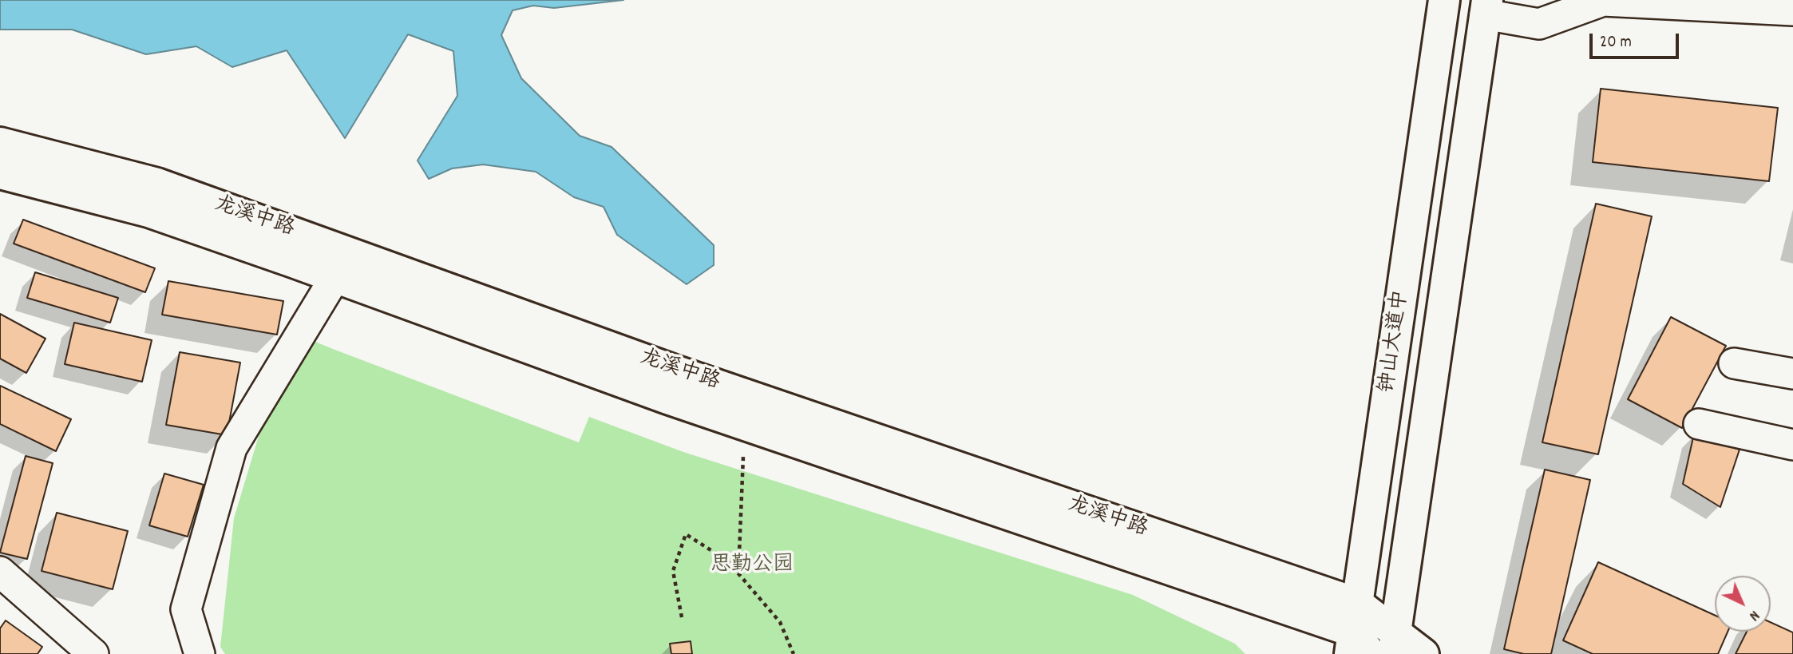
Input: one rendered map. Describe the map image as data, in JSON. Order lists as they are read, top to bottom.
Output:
{
  "streets": {
    "main road": ["龙溪中路", "钟山大道中"]
  },
  "crossings": [
    ["龙溪中路", "钟山大道中"]
  ],
  "parks": ["思勤公园"],
  "scale_bar": "20 m",
  "north": "bottom right"
}
